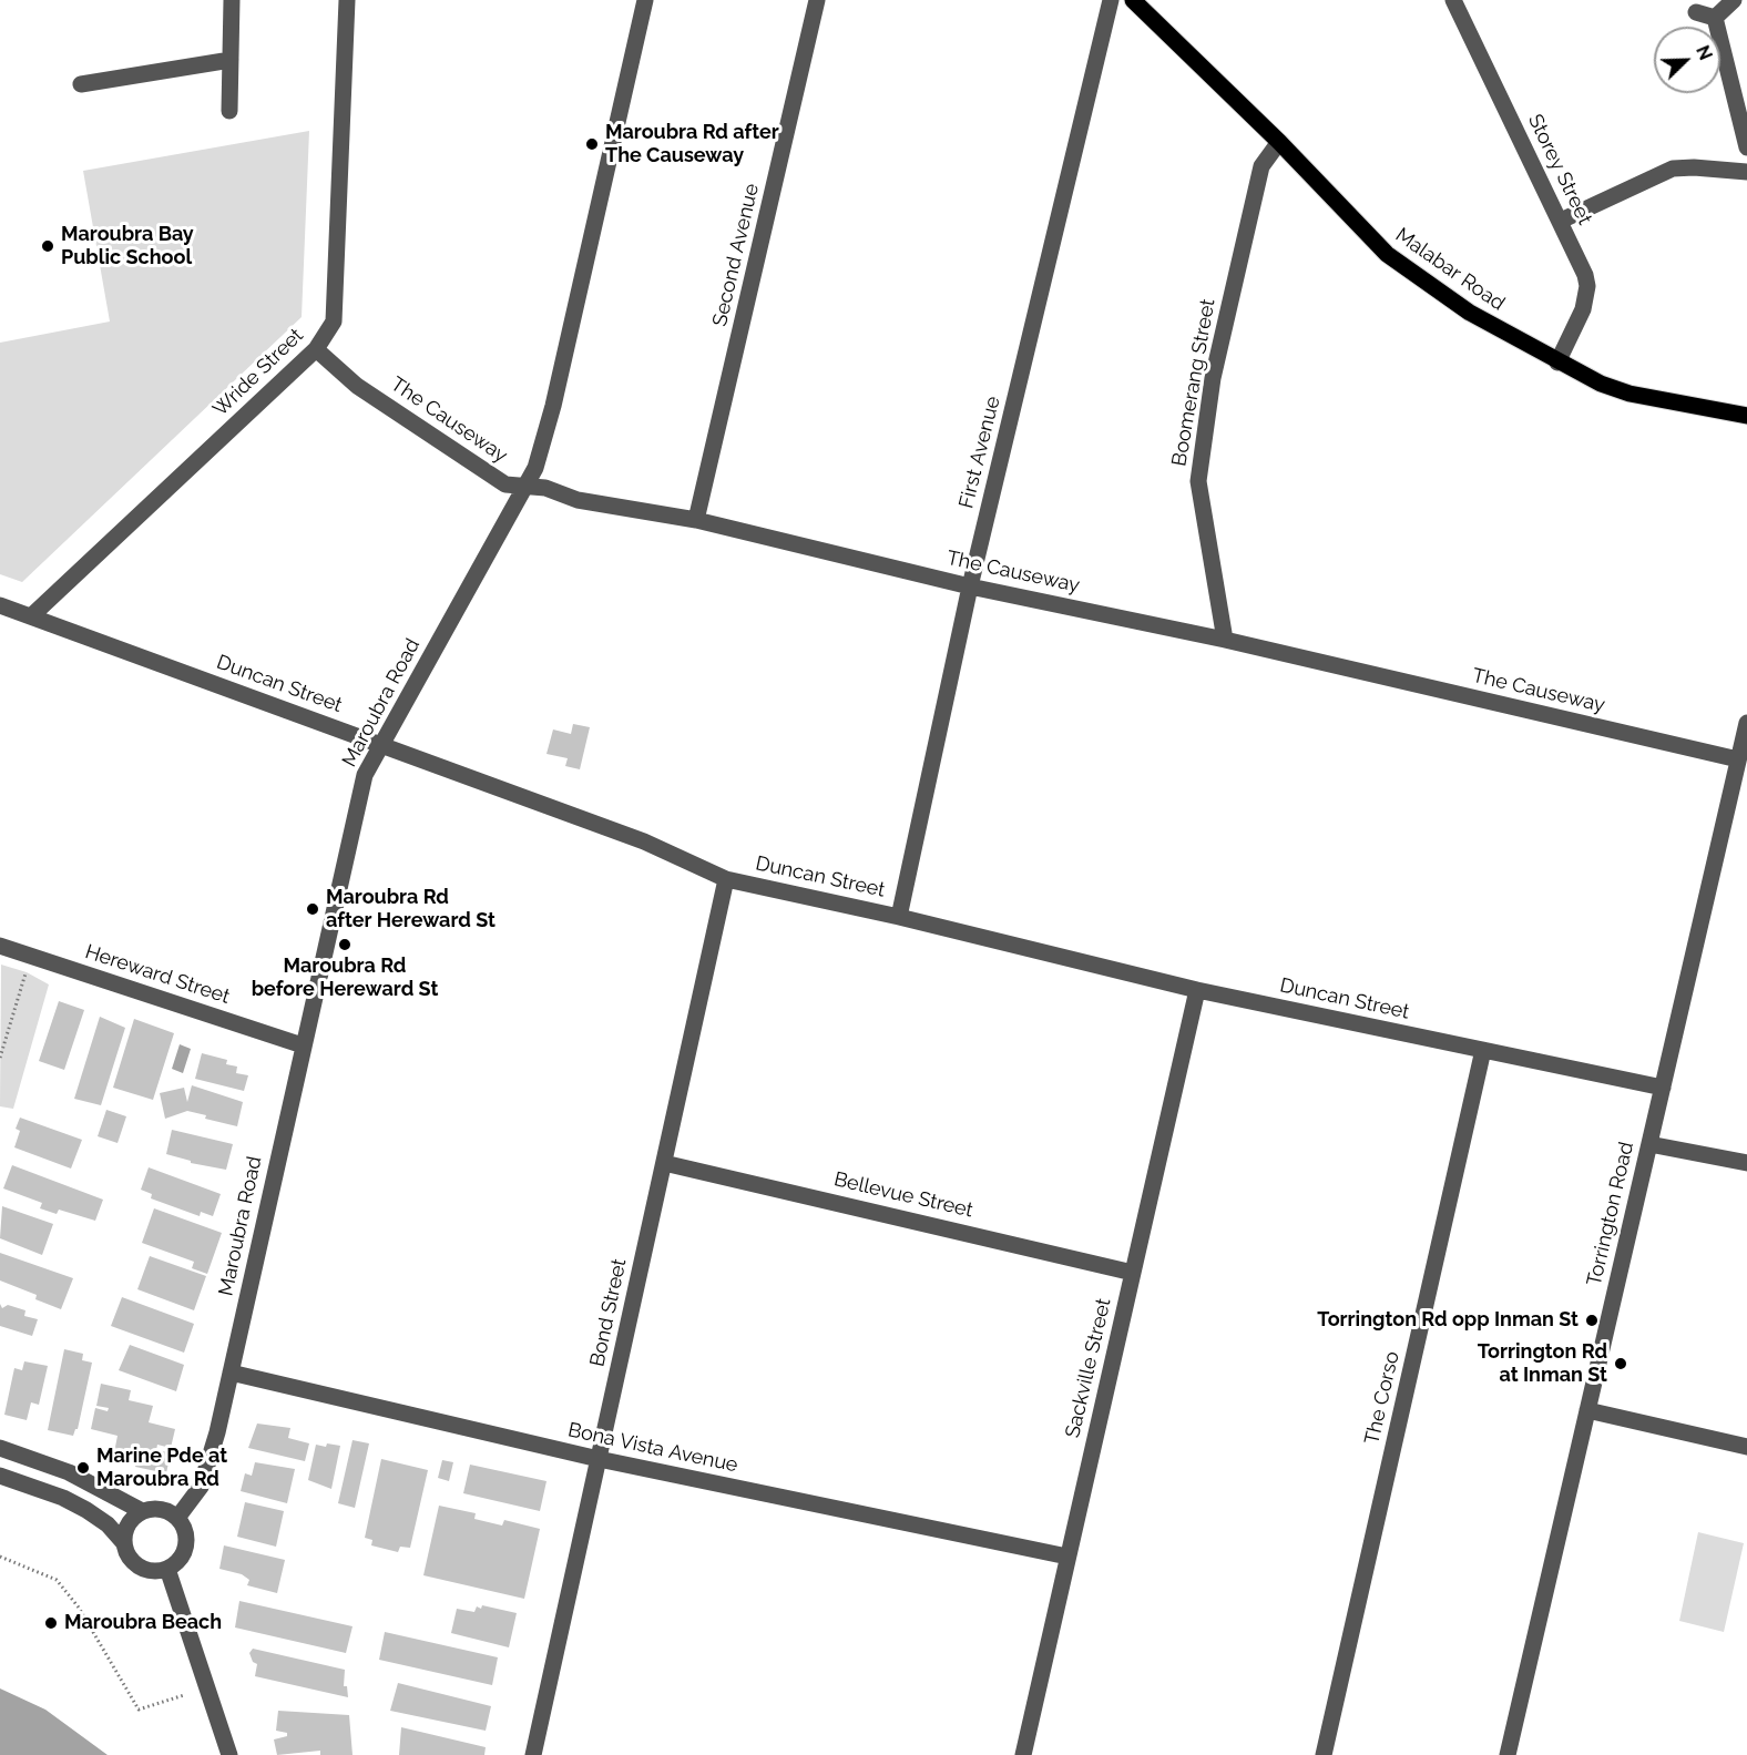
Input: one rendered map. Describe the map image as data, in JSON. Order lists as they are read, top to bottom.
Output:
{
  "streets": {
    "main road": ["Malabar Road"],
    "street": [
      "Storey Street",
      "Second Avenue",
      "Wride Street",
      "Boomerang Street",
      "The Causeway",
      "First Avenue",
      "Duncan Street",
      "Maroubra Road",
      "Hereward Street",
      "Bellevue Street",
      "Torrington Road",
      "Bond Street",
      "Sackville Street",
      "The Corso",
      "Bona Vista Avenue"
    ]
  },
  "crossings": [
    ["Storey Street", "Malabar Road"],
    ["Second Avenue", "The Causeway"],
    ["Malabar Road", "Boomerang Street"],
    ["Wride Street", "The Causeway"],
    ["Wride Street", "Duncan Street"],
    ["Boomerang Street", "The Causeway"],
    ["The Causeway", "First Avenue"],
    ["The Causeway", "Maroubra Road"],
    ["The Causeway", "Torrington Road"],
    ["First Avenue", "Duncan Street"],
    ["Duncan Street", "Maroubra Road"],
    ["Duncan Street", "Torrington Road"],
    ["Duncan Street", "Bond Street"],
    ["Duncan Street", "Sackville Street"],
    ["Duncan Street", "The Corso"],
    ["Maroubra Road", "Hereward Street"],
    ["Maroubra Road", "Bona Vista Avenue"],
    ["Bellevue Street", "Bond Street"],
    ["Bellevue Street", "Sackville Street"],
    ["Bond Street", "Bona Vista Avenue"],
    ["Sackville Street", "Bona Vista Avenue"]
  ],
  "places": [
    "Maroubra Rd after The Causeway",
    "Maroubra Bay Public School",
    "Maroubra Rd after Hereward St",
    "Maroubra Rd before Hereward St",
    "Torrington Rd opp Inman St",
    "Torrington Rd at Inman St",
    "Marine Pde at Maroubra Rd",
    "Maroubra Beach"
  ],
  "north": "top right"
}
